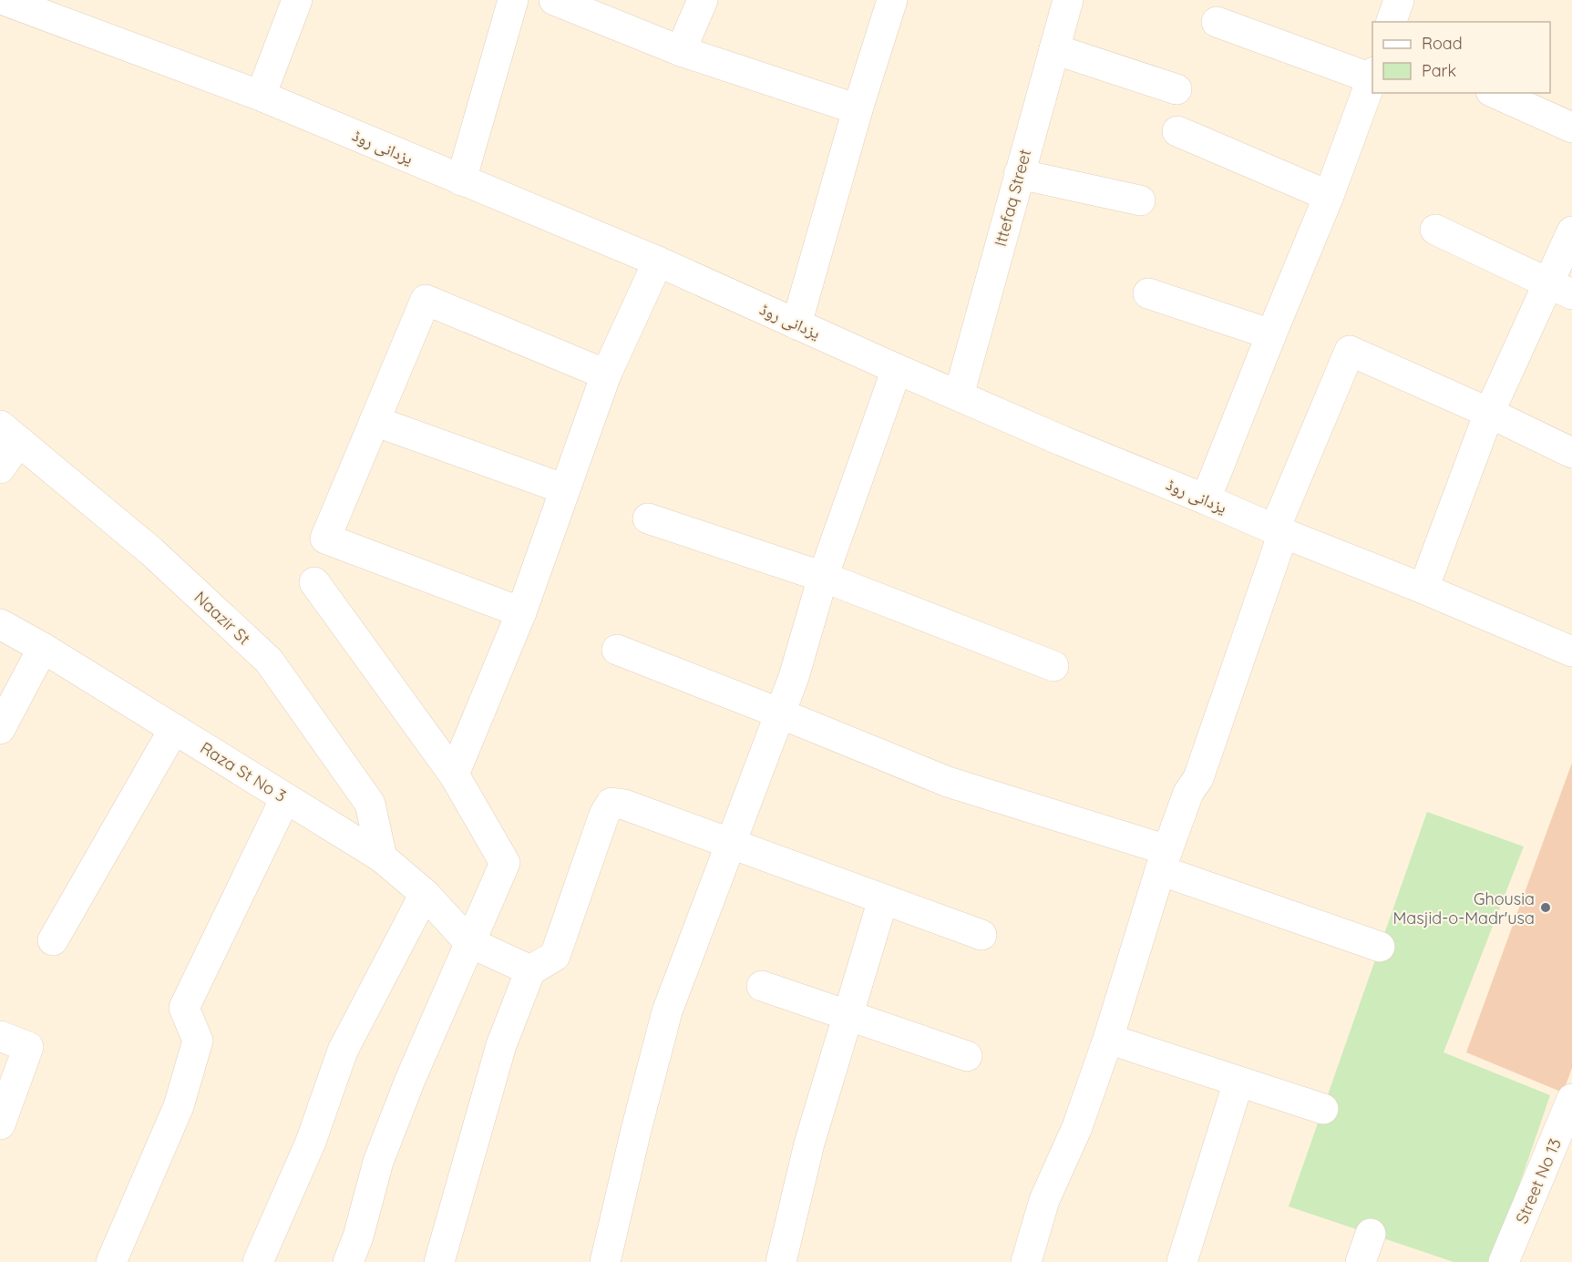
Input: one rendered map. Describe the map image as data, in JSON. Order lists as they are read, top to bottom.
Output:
{
  "streets": {
    "street": [
      "یزدانی روڈ",
      "Ittefaq Street",
      "Naazir St",
      "Raza St No 3",
      "Street No 13"
    ]
  },
  "crossings": [
    ["یزدانی روڈ", "Ittefaq Street"],
    ["Naazir St", "Raza St No 3"]
  ],
  "places": ["Ghousia Masjid-o-Madr'usa"],
  "legend": ["Road", "Park"]
}
